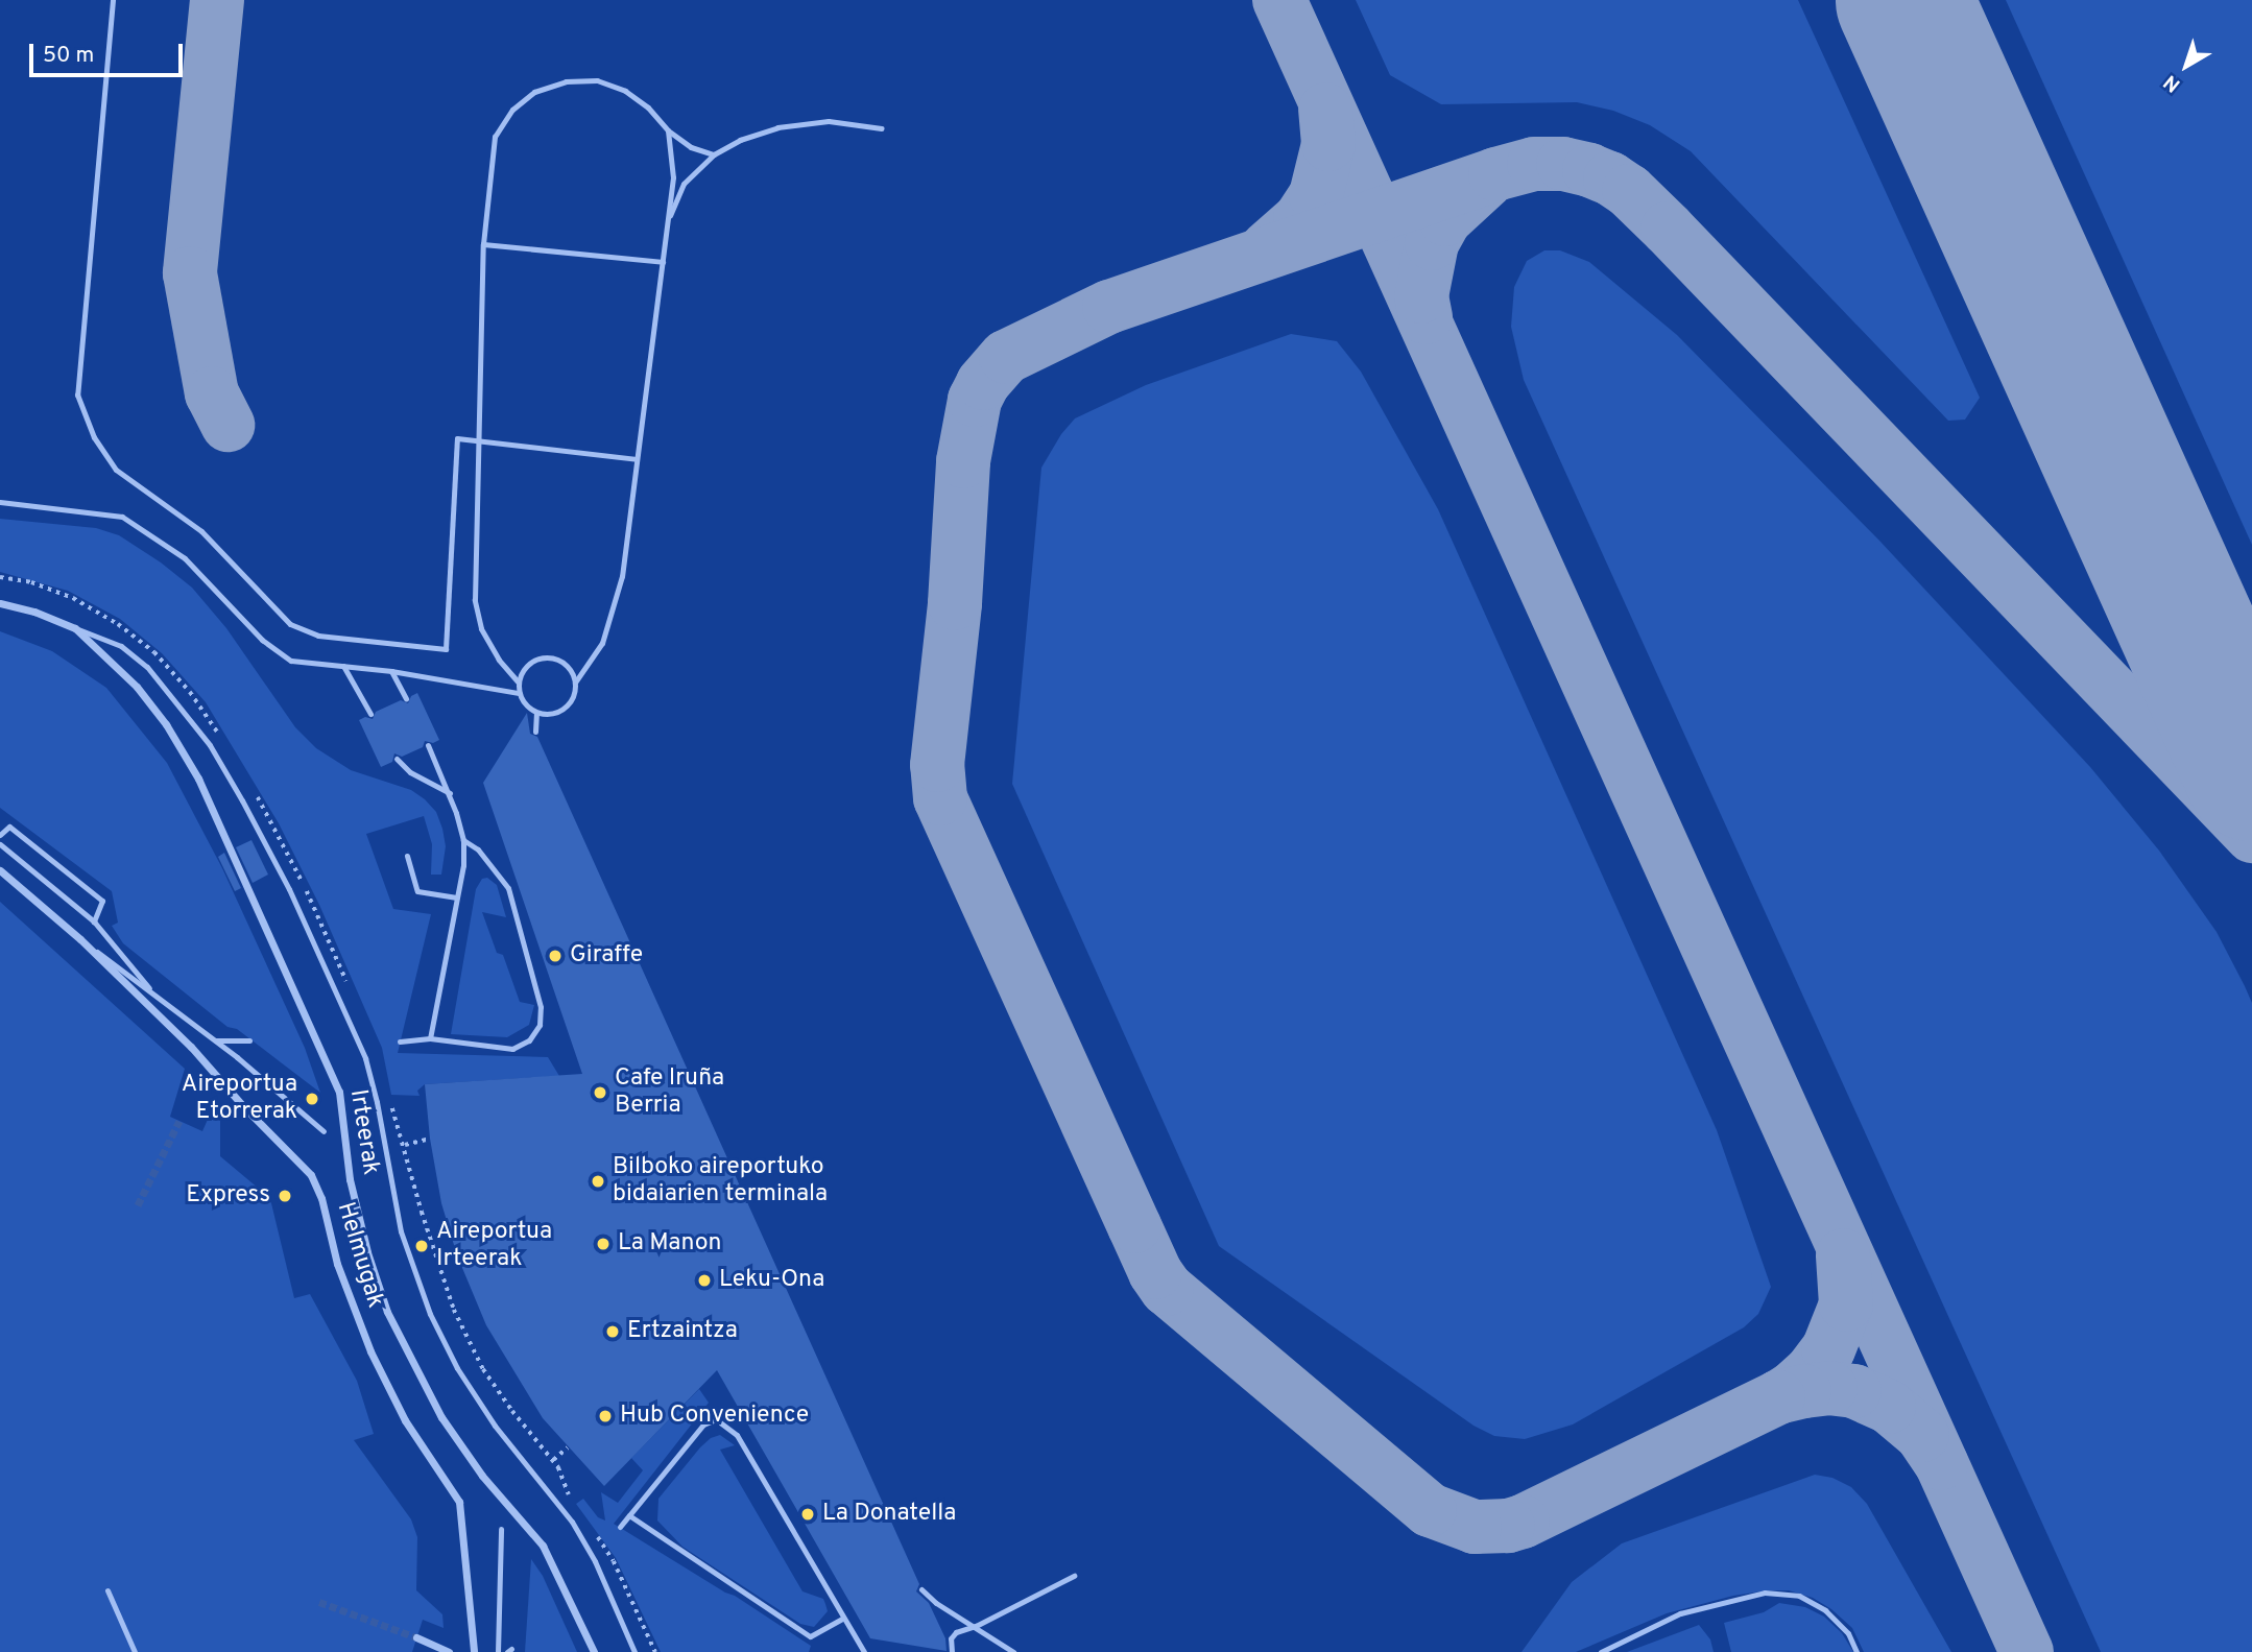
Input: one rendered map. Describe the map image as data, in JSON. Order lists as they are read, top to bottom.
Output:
{
  "streets": {
    "street": ["Irteerak", "Helmugak"]
  },
  "places": [
    "Giraffe",
    "Cafe Iruña Berria",
    "Aireportua Etorrerak",
    "Bilboko aireportuko bidaiarien terminala",
    "Express",
    "La Manon",
    "Aireportua Irteerak",
    "Leku-Ona",
    "Ertzaintza",
    "Hub Convenience",
    "La Donatella"
  ],
  "scale_bar": "50 m",
  "north": "bottom left"
}
